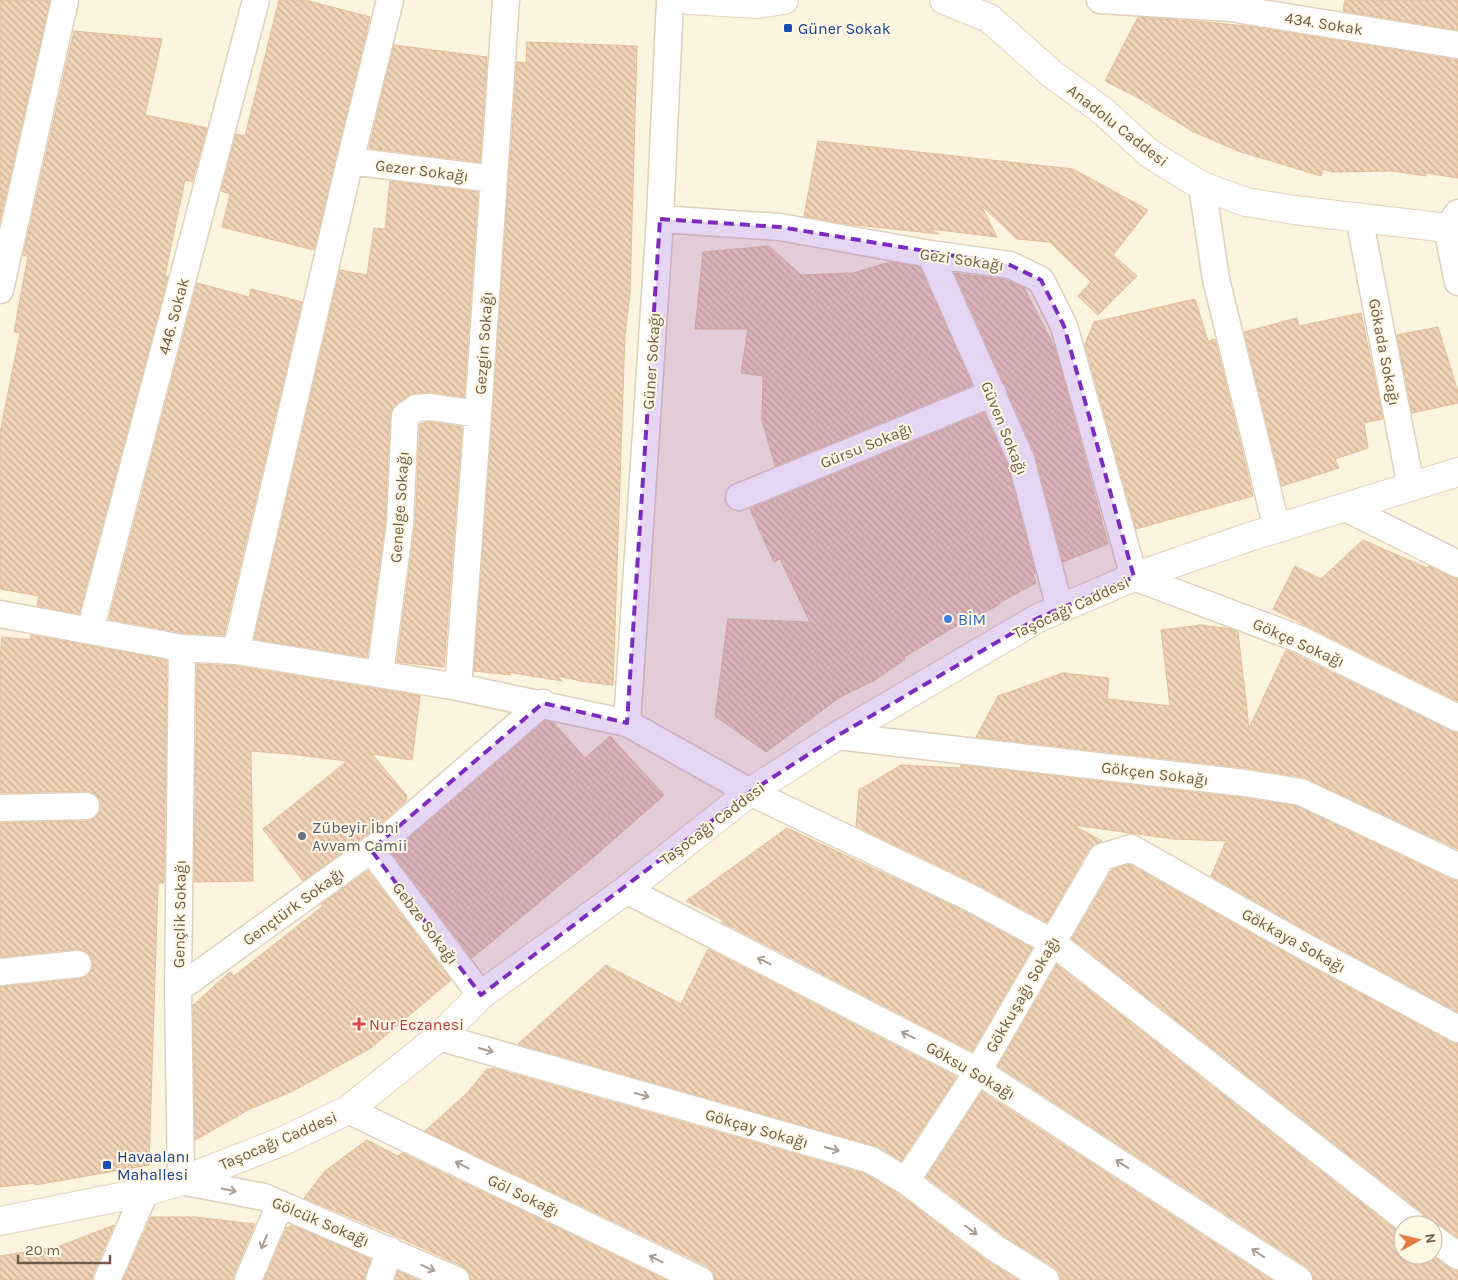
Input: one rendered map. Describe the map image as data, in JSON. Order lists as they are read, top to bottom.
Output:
{
  "streets": {
    "main road": ["Anadolu Caddesi", "Taşocağı Caddesi"],
    "street": [
      "434. Sokak",
      "Gezer Sokağı",
      "Gezi Sokağı",
      "446. Sokak",
      "Gezgin Sokağı",
      "Gökada Sokağı",
      "Güner Sokağı",
      "Güven Sokağı",
      "Gürsu Sokağı",
      "Genelge Sokağı",
      "Gökçe Sokağı",
      "Gökçen Sokağı",
      "Gençtürk Sokağı",
      "Gençlik Sokağı",
      "Gebze Sokağı",
      "Gökkaya Sokağı",
      "Gökkuşağı Sokağı",
      "Göksu Sokağı",
      "Gökçay Sokağı",
      "Göl Sokağı",
      "Gölcük Sokağı"
    ]
  },
  "crossings": [
    ["Anadolu Caddesi", "Gökada Sokağı"],
    ["Gezer Sokağı", "Gezgin Sokağı"],
    ["Gezi Sokağı", "Güner Sokağı"],
    ["Gezi Sokağı", "Güven Sokağı"],
    ["Gezi Sokağı", "Taşocağı Caddesi"],
    ["Gezi Sokağı", "Gökçe Sokağı"],
    ["Gezgin Sokağı", "Genelge Sokağı"],
    ["Gökada Sokağı", "Taşocağı Caddesi"],
    ["Güven Sokağı", "Gürsu Sokağı"],
    ["Güven Sokağı", "Taşocağı Caddesi"],
    ["Taşocağı Caddesi", "Gökçe Sokağı"],
    ["Taşocağı Caddesi", "Gökçen Sokağı"],
    ["Taşocağı Caddesi", "Gençlik Sokağı"],
    ["Taşocağı Caddesi", "Gebze Sokağı"],
    ["Taşocağı Caddesi", "Göksu Sokağı"],
    ["Taşocağı Caddesi", "Gökçay Sokağı"],
    ["Taşocağı Caddesi", "Göl Sokağı"],
    ["Taşocağı Caddesi", "Gölcük Sokağı"],
    ["Gençtürk Sokağı", "Gençlik Sokağı"],
    ["Gençtürk Sokağı", "Gebze Sokağı"],
    ["Gençlik Sokağı", "Gölcük Sokağı"],
    ["Gökkaya Sokağı", "Gökkuşağı Sokağı"],
    ["Gökkuşağı Sokağı", "Göksu Sokağı"],
    ["Gökkuşağı Sokağı", "Gökçay Sokağı"]
  ],
  "one_way": ["Gökçay Sokağı", "Göl Sokağı", "Gölcük Sokağı"],
  "places": {
    "transit": ["Güner Sokak", "Havaalanı Mahallesi"],
    "other": ["BİM", "Zübeyir İbni Avvam Camii"],
    "health": ["Nur Eczanesi"]
  },
  "scale_bar": "20 m",
  "north": "right"
}
